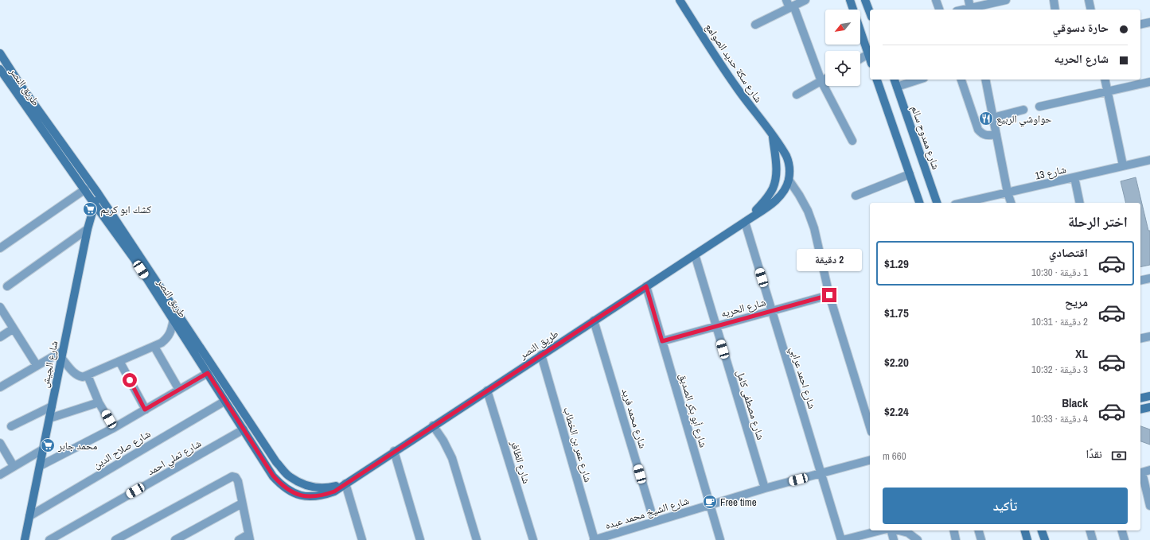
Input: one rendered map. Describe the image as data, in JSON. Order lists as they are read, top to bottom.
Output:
{
  "streets": {
    "street": [
      "شارع سكة حديد الصوامع",
      "طريق النصر",
      "شارع ممدوح سالم",
      "شارع 13",
      "شارع الحريه",
      "شارع الجيش",
      "شارع احمد عرابي",
      "شارع مصطفى كامل",
      "شارع أبو بكر الصديق",
      "شارع محمد فريد",
      "شارع عمر بن الخطاب",
      "شارع صلاح الدين",
      "شارع تملي احمد",
      "شارع الظافر",
      "شارع الشيخ محمد عبده"
    ]
  },
  "crossings": [
    ["شارع سكة حديد الصوامع", "طريق النصر"],
    ["شارع سكة حديد الصوامع", "شارع احمد عرابي"],
    ["طريق النصر", "شارع الجيش"],
    ["طريق النصر", "شارع احمد عرابي"],
    ["طريق النصر", "شارع مصطفى كامل"],
    ["طريق النصر", "شارع أبو بكر الصديق"],
    ["طريق النصر", "شارع محمد فريد"],
    ["طريق النصر", "شارع عمر بن الخطاب"],
    ["طريق النصر", "شارع صلاح الدين"],
    ["طريق النصر", "شارع تملي احمد"],
    ["طريق النصر", "شارع الظافر"],
    ["شارع الحريه", "شارع احمد عرابي"],
    ["شارع الحريه", "شارع مصطفى كامل"],
    ["شارع الحريه", "شارع أبو بكر الصديق"],
    ["شارع الجيش", "شارع صلاح الدين"],
    ["شارع احمد عرابي", "شارع الشيخ محمد عبده"],
    ["شارع مصطفى كامل", "شارع الشيخ محمد عبده"],
    ["شارع أبو بكر الصديق", "شارع الشيخ محمد عبده"],
    ["شارع محمد فريد", "شارع الشيخ محمد عبده"],
    ["شارع عمر بن الخطاب", "شارع الشيخ محمد عبده"]
  ],
  "places": {
    "restaurant": ["حواوشي الربيع"],
    "supermarket": ["كشك ابو كريم", "محمد جابر"],
    "cafe": ["Free time"]
  },
  "north": "bottom left",
  "page": {
    "banner": ["حارة دسوقي", "شارع الحريه"],
    "heading": "اختر الرحلة",
    "list": [
      {
        "name": "اقتصادي",
        "note": "1 دقيقة · 10:30",
        "value": "$1.29"
      },
      {
        "name": "مريح",
        "note": "2 دقيقة · 10:31",
        "value": "$1.75"
      },
      {
        "name": "XL",
        "note": "3 دقيقة · 10:32",
        "value": "$2.20"
      },
      {
        "name": "Black",
        "note": "4 دقيقة · 10:33",
        "value": "$2.24"
      }
    ],
    "bubble": "2 دقيقة",
    "pay": ["نقدًا", "660 m"],
    "buttons": "تأكيد"
  }
}
